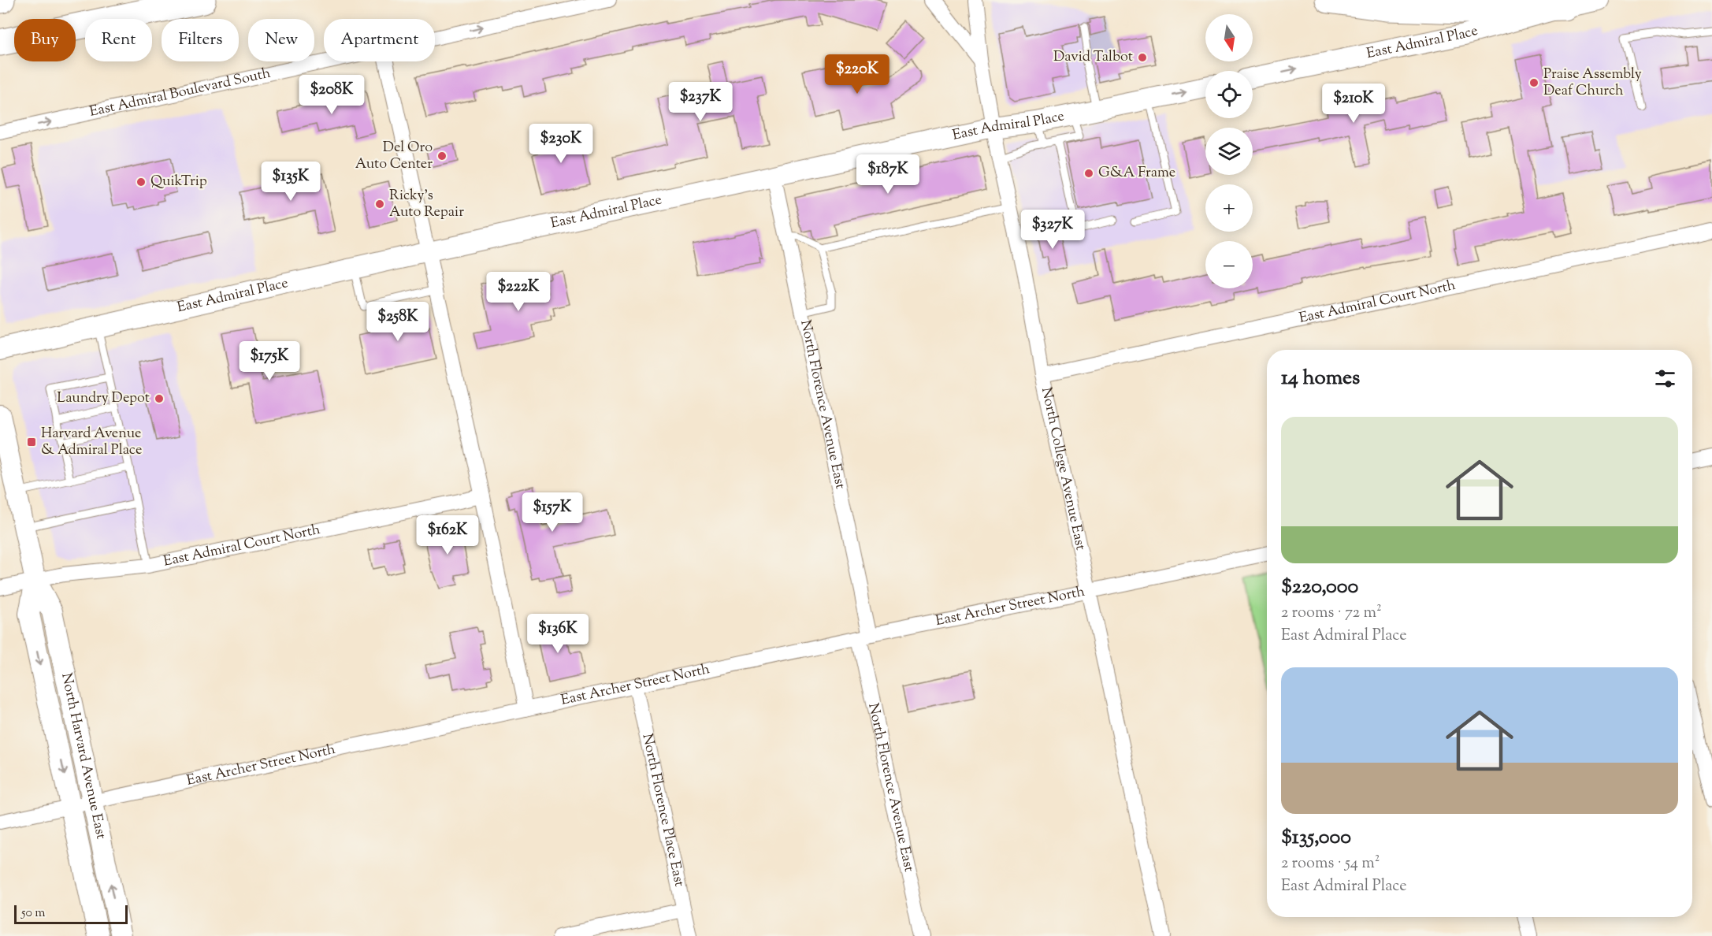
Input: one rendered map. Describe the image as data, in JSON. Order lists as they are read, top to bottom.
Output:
{
  "streets": {
    "main road": ["East Admiral Place", "North Harvard Avenue East"],
    "street": [
      "East Admiral Boulevard South",
      "East Admiral Court North",
      "North Florence Avenue East",
      "North College Avenue East",
      "East Archer Street North",
      "North Florence Place East"
    ]
  },
  "crossings": [
    ["East Admiral Place", "North Florence Avenue East"],
    ["East Admiral Place", "North College Avenue East"],
    ["East Admiral Court North", "North College Avenue East"],
    ["East Admiral Court North", "North Harvard Avenue East"],
    ["North Florence Avenue East", "East Archer Street North"],
    ["North College Avenue East", "East Archer Street North"],
    ["East Archer Street North", "North Harvard Avenue East"],
    ["East Archer Street North", "North Florence Place East"]
  ],
  "one_way": ["East Admiral Boulevard South"],
  "places": {
    "other": [
      "David Talbot",
      "Praise Assembly Deaf Church",
      "Del Oro Auto Center",
      "G&A Frame",
      "QuikTrip",
      "Ricky's Auto Repair",
      "Laundry Depot"
    ],
    "transit": ["Harvard Avenue & Admiral Place"]
  },
  "scale_bar": "50 m",
  "north": "bottom",
  "page": {
    "map_buttons": ["+", "−"],
    "chip": [
      "Buy",
      "Rent",
      "Filters",
      "New",
      "Apartment"
    ],
    "price": [
      "$220K",
      "$208K",
      "$237K",
      "$210K",
      "$230K",
      "$187K",
      "$135K",
      "$327K",
      "$222K",
      "$258K",
      "$175K",
      "$157K",
      "$162K",
      "$136K"
    ],
    "heading": "14 homes",
    "list": [
      {
        "name": "$220,000",
        "note": "2 rooms · 72 m² · East Admiral Place"
      },
      {
        "name": "$135,000",
        "note": "2 rooms · 54 m² · East Admiral Place"
      }
    ],
    "scale": "50 m"
  }
}
